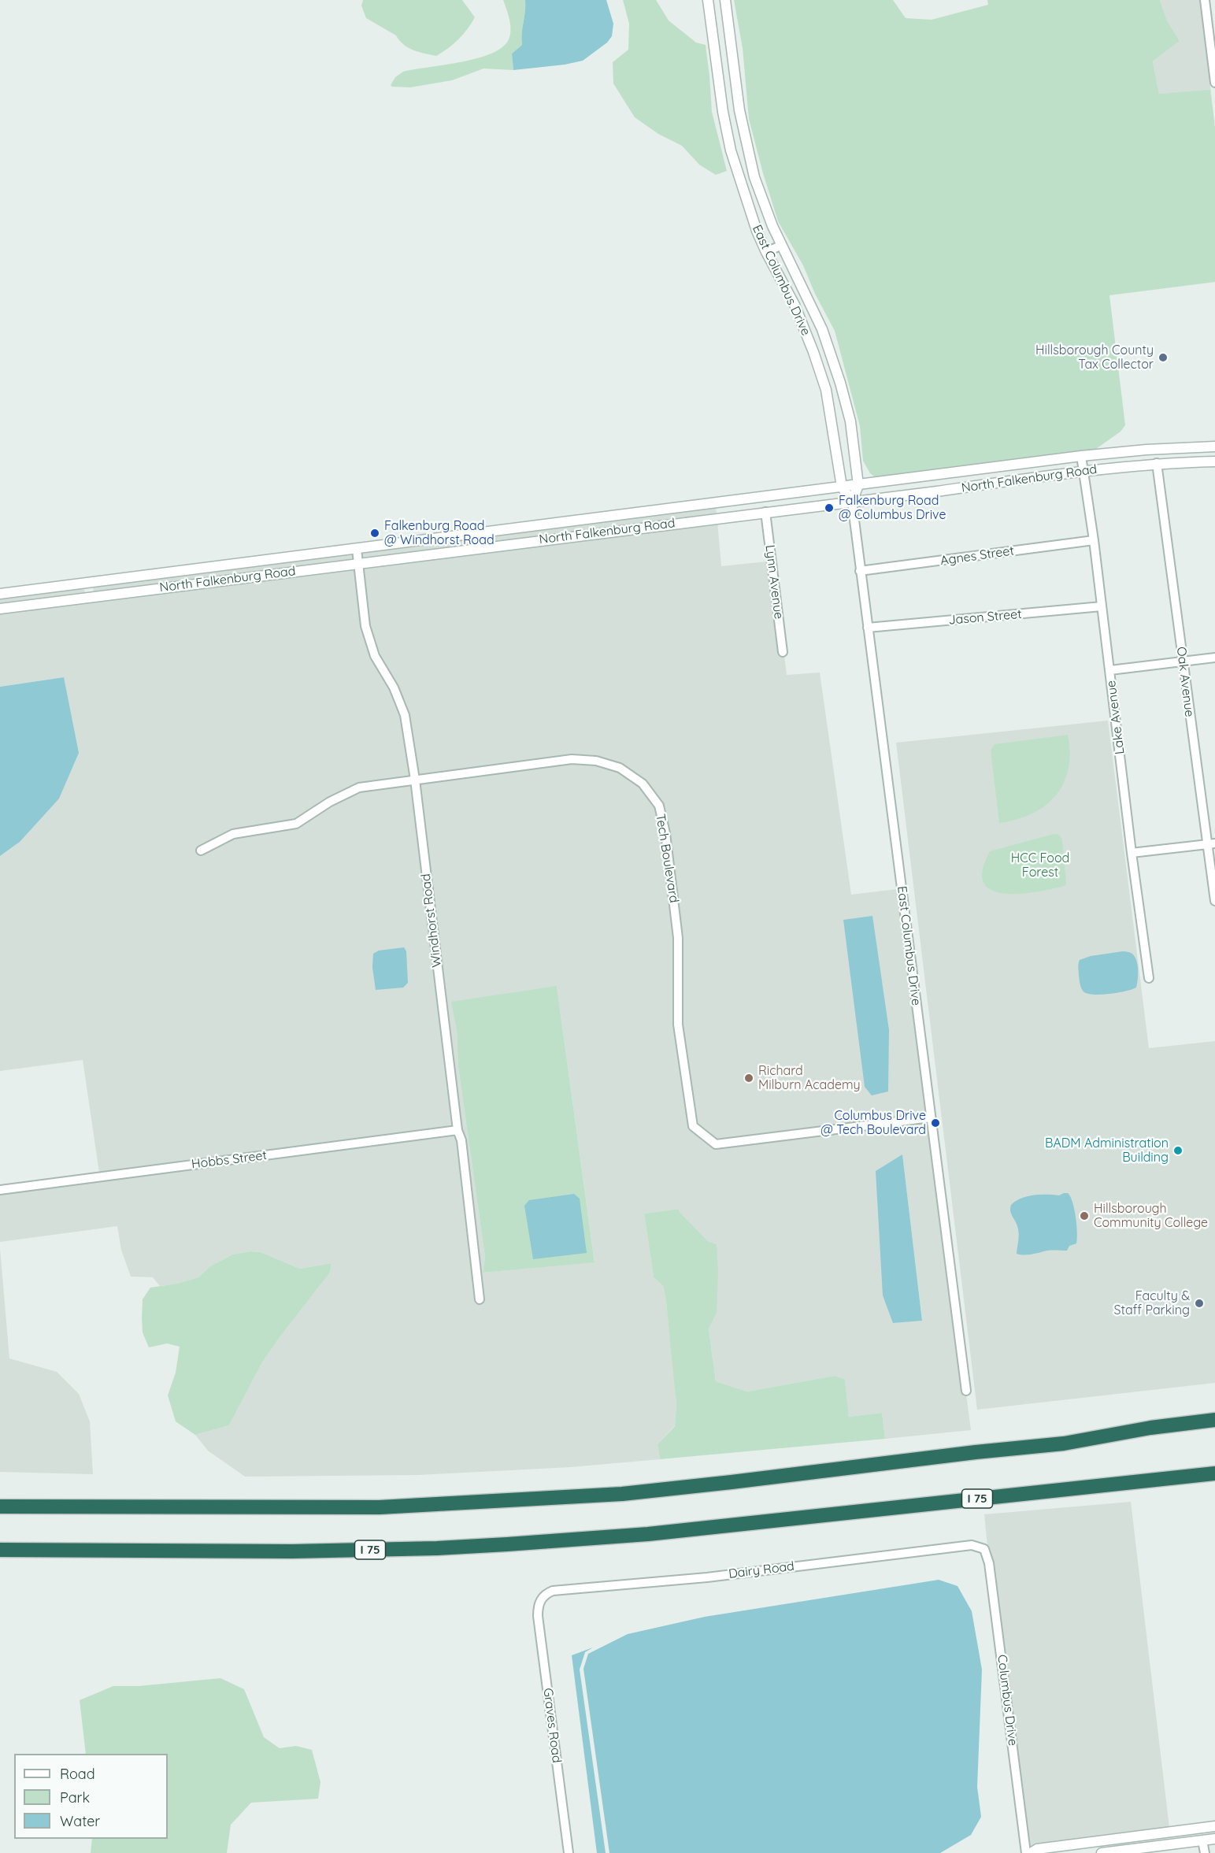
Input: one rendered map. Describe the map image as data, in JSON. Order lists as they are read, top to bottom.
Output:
{
  "streets": {
    "highway": ["I 75"],
    "street": [
      "East Columbus Drive",
      "North Falkenburg Road",
      "Agnes Street",
      "Lynn Avenue",
      "Jason Street",
      "Oak Avenue",
      "Lake Avenue",
      "Tech Boulevard",
      "Windhorst Road",
      "Hobbs Street",
      "Dairy Road",
      "Columbus Drive",
      "Graves Road"
    ]
  },
  "crossings": [
    ["East Columbus Drive", "North Falkenburg Road"],
    ["East Columbus Drive", "Agnes Street"],
    ["East Columbus Drive", "Jason Street"],
    ["East Columbus Drive", "Tech Boulevard"],
    ["North Falkenburg Road", "Lynn Avenue"],
    ["North Falkenburg Road", "Oak Avenue"],
    ["North Falkenburg Road", "Lake Avenue"],
    ["North Falkenburg Road", "Windhorst Road"],
    ["Agnes Street", "Lake Avenue"],
    ["Jason Street", "Lake Avenue"],
    ["Tech Boulevard", "Windhorst Road"],
    ["Windhorst Road", "Hobbs Street"],
    ["Dairy Road", "Columbus Drive"],
    ["Dairy Road", "Graves Road"]
  ],
  "parks": ["HCC Food Forest"],
  "places": [
    "Hillsborough County Tax Collector",
    "Falkenburg Road @ Columbus Drive",
    "Falkenburg Road @ Windhorst Road",
    "Richard Milburn Academy",
    "Columbus Drive @ Tech Boulevard",
    "BADM Administration Building",
    "Hillsborough Community College",
    "Faculty & Staff Parking"
  ],
  "legend": ["Road", "Park", "Water"]
}
